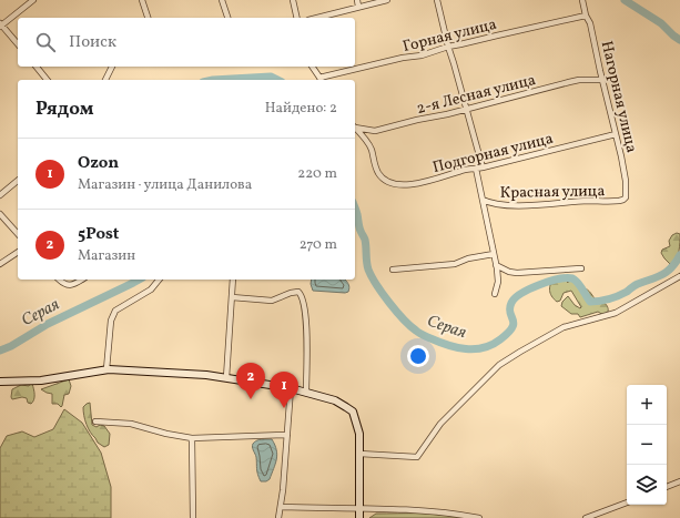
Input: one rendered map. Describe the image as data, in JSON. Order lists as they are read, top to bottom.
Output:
{
  "streets": {
    "street": [
      "Горная улица",
      "2-я Лесная улица",
      "Нагорная улица",
      "Подгорная улица",
      "Красная улица"
    ]
  },
  "crossings": [
    ["Горная улица", "Нагорная улица"],
    ["2-я Лесная улица", "Нагорная улица"],
    ["Нагорная улица", "Подгорная улица"],
    ["Нагорная улица", "Красная улица"]
  ],
  "water": ["Серая"],
  "page": {
    "search": "Поиск",
    "heading": ["Рядом", "Найдено: 2"],
    "list": [
      {
        "mark": "1",
        "name": "Ozon",
        "note": "Магазин · улица Данилова",
        "value": "220 m"
      },
      {
        "mark": "2",
        "name": "5Post",
        "note": "Магазин",
        "value": "270 m"
      }
    ],
    "pins": ["2", "1"],
    "map_buttons": ["+", "−"]
  }
}
